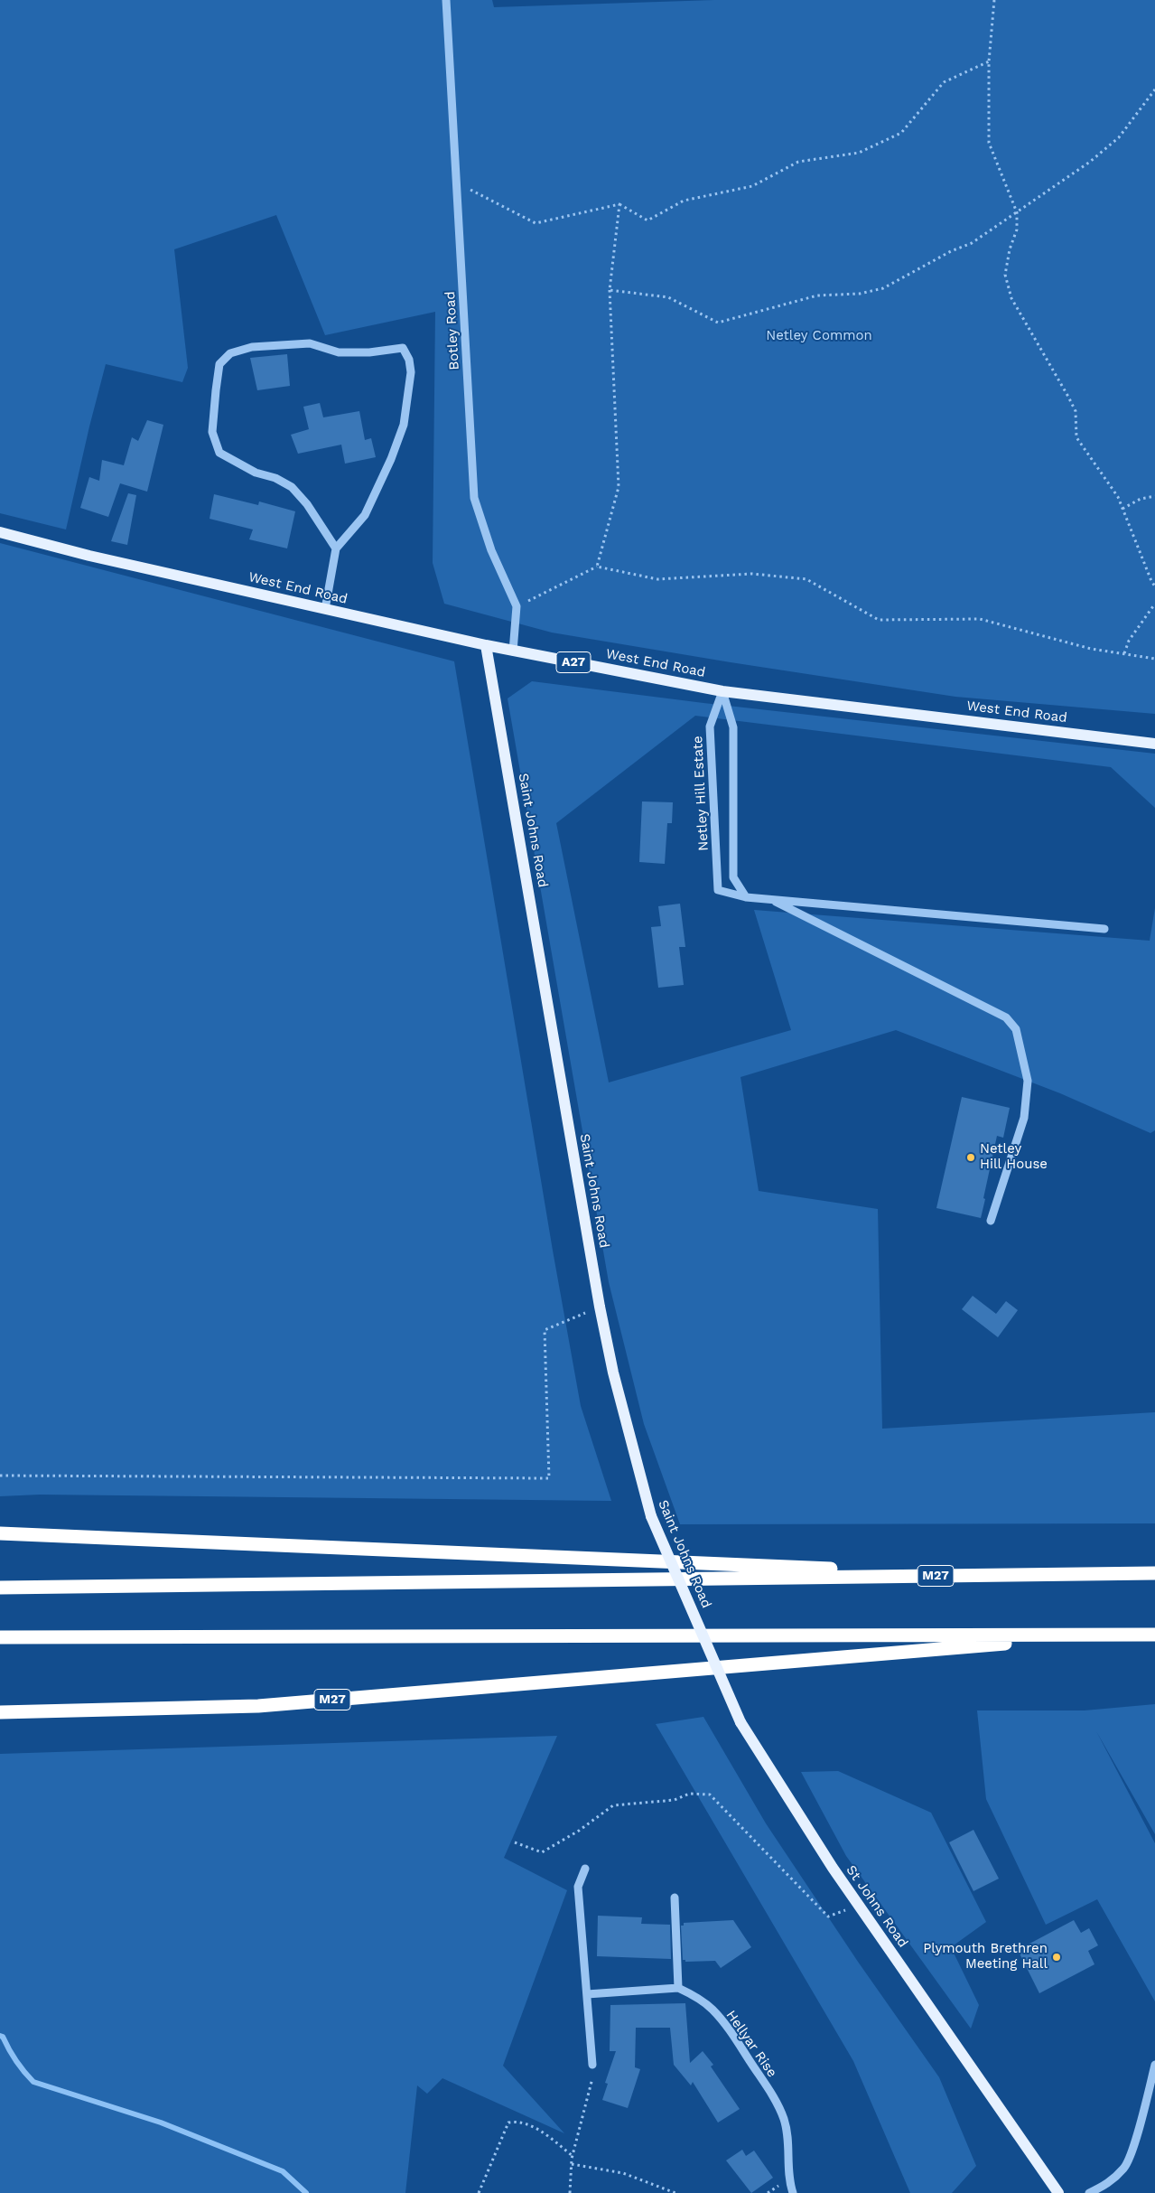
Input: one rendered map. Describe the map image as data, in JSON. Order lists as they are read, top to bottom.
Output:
{
  "streets": {
    "highway": ["M27"],
    "main road": [
      "West End Road",
      "A27",
      "Saint Johns Road",
      "St Johns Road"
    ],
    "street": ["Botley Road", "Netley Hill Estate", "Hellyar Rise"]
  },
  "crossings": [
    ["Botley Road", "West End Road"],
    ["West End Road", "Netley Hill Estate"],
    ["West End Road", "Saint Johns Road"],
    ["Saint Johns Road", "St Johns Road"]
  ],
  "parks": ["Netley Common"],
  "places": ["Netley Hill House", "Plymouth Brethren Meeting Hall"]
}
